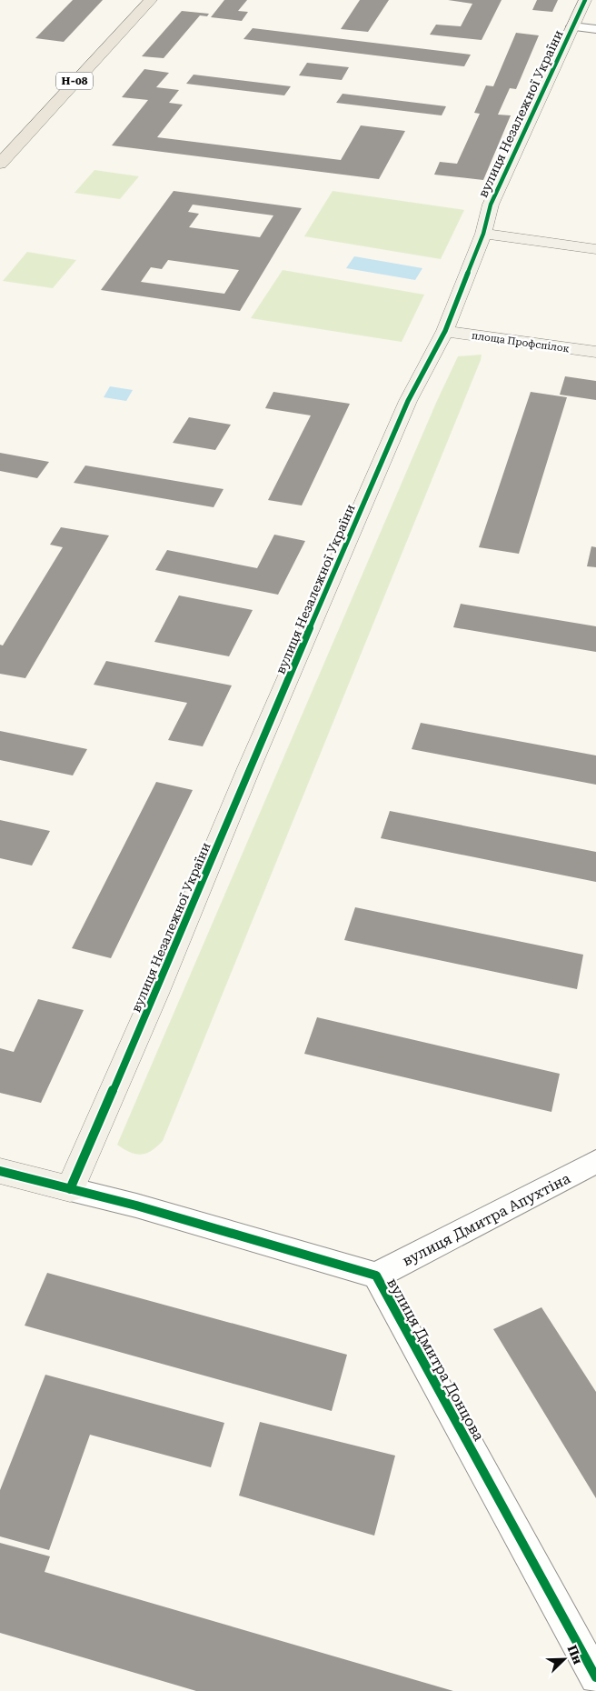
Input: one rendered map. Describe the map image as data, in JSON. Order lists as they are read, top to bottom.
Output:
{
  "streets": {
    "main road": ["Н-08"],
    "street": [
      "вулиця Незалежної України",
      "площа Профспілок",
      "вулиця Дмитра Апухтіна",
      "вулиця Дмитра Донцова"
    ]
  },
  "crossings": [
    ["вулиця Незалежної України", "площа Профспілок"],
    ["вулиця Незалежної України", "вулиця Дмитра Донцова"],
    ["вулиця Дмитра Апухтіна", "вулиця Дмитра Донцова"]
  ],
  "north": "top right"
}
